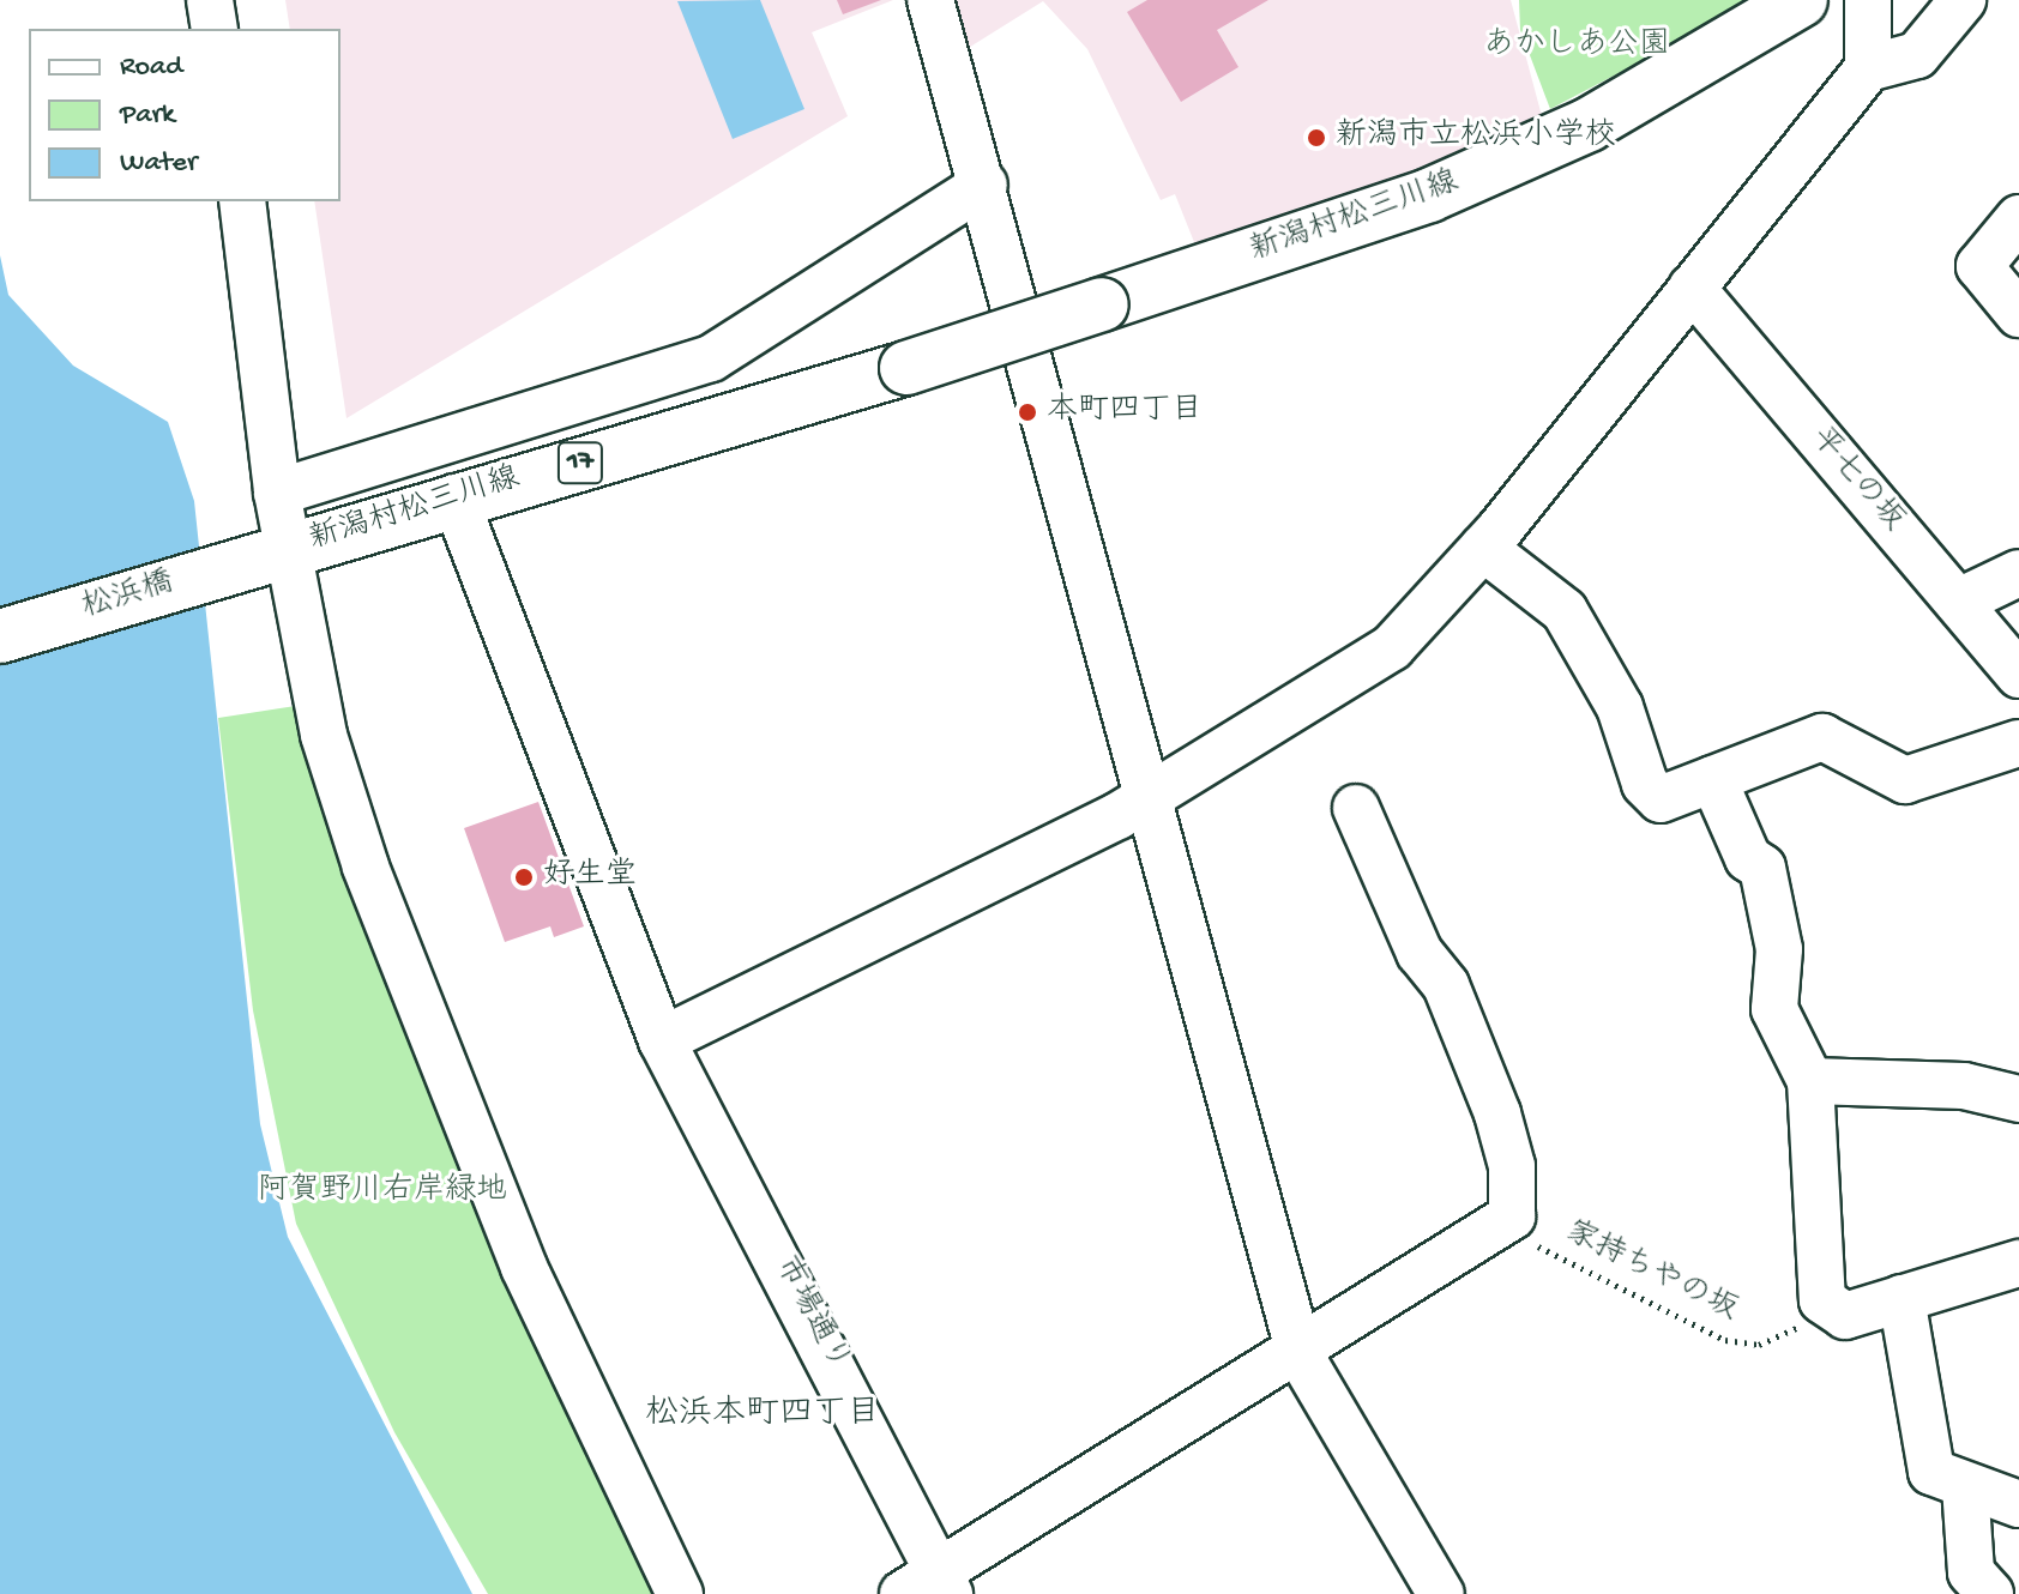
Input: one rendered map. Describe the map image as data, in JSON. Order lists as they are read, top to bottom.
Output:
{
  "streets": {
    "main road": ["新潟村松三川線", "17", "松浜橋"],
    "street": ["平七の坂", "市場通り"],
    "path": ["家持ちやの坂"]
  },
  "crossings": [
    ["新潟村松三川線", "松浜橋"],
    ["新潟村松三川線", "市場通り"]
  ],
  "districts": ["松浜本町四丁目"],
  "parks": ["あかしあ公園", "阿賀野川右岸緑地"],
  "places": ["新潟市立松浜小学校", "本町四丁目", "好生堂"],
  "legend": ["Road", "Park", "Water"]
}
